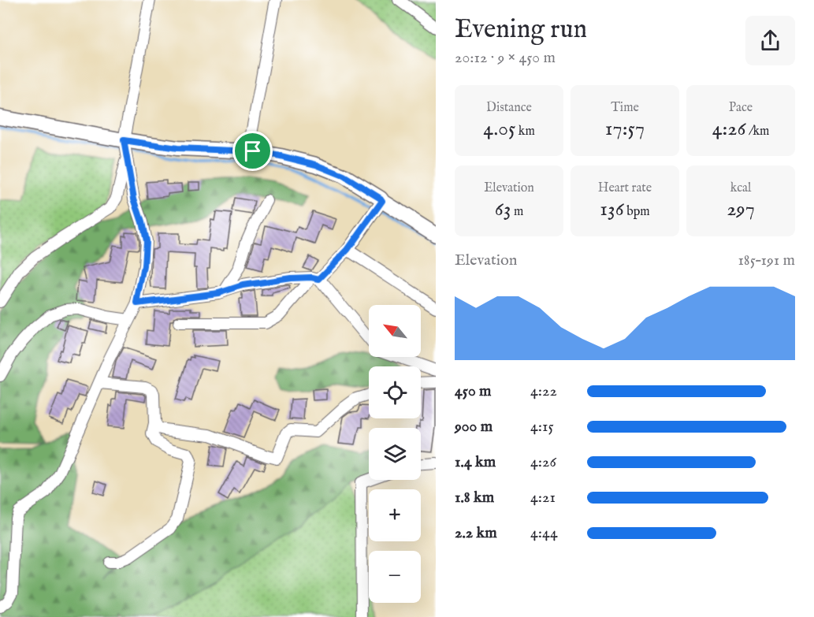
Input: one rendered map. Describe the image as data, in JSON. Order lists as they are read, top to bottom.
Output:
{
  "north": "top left",
  "page": {
    "heading": ["Evening run", "20:12 · 9 × 450 m"],
    "stats": [
      ["Distance", "4.05 km"],
      ["Time", "17:57"],
      ["Pace", "4:26 /km"],
      ["Elevation", "63 m"],
      ["Heart rate", "136 bpm"],
      ["kcal", "297"]
    ],
    "chart": ["Elevation", "185–191 m"],
    "map_buttons": ["+", "−"],
    "list": [
      {
        "name": "450 m",
        "note": "4:22"
      },
      {
        "name": "900 m",
        "note": "4:15"
      },
      {
        "name": "1.4 km",
        "note": "4:26"
      },
      {
        "name": "1.8 km",
        "note": "4:21"
      },
      {
        "name": "2.2 km",
        "note": "4:44"
      }
    ]
  }
}
